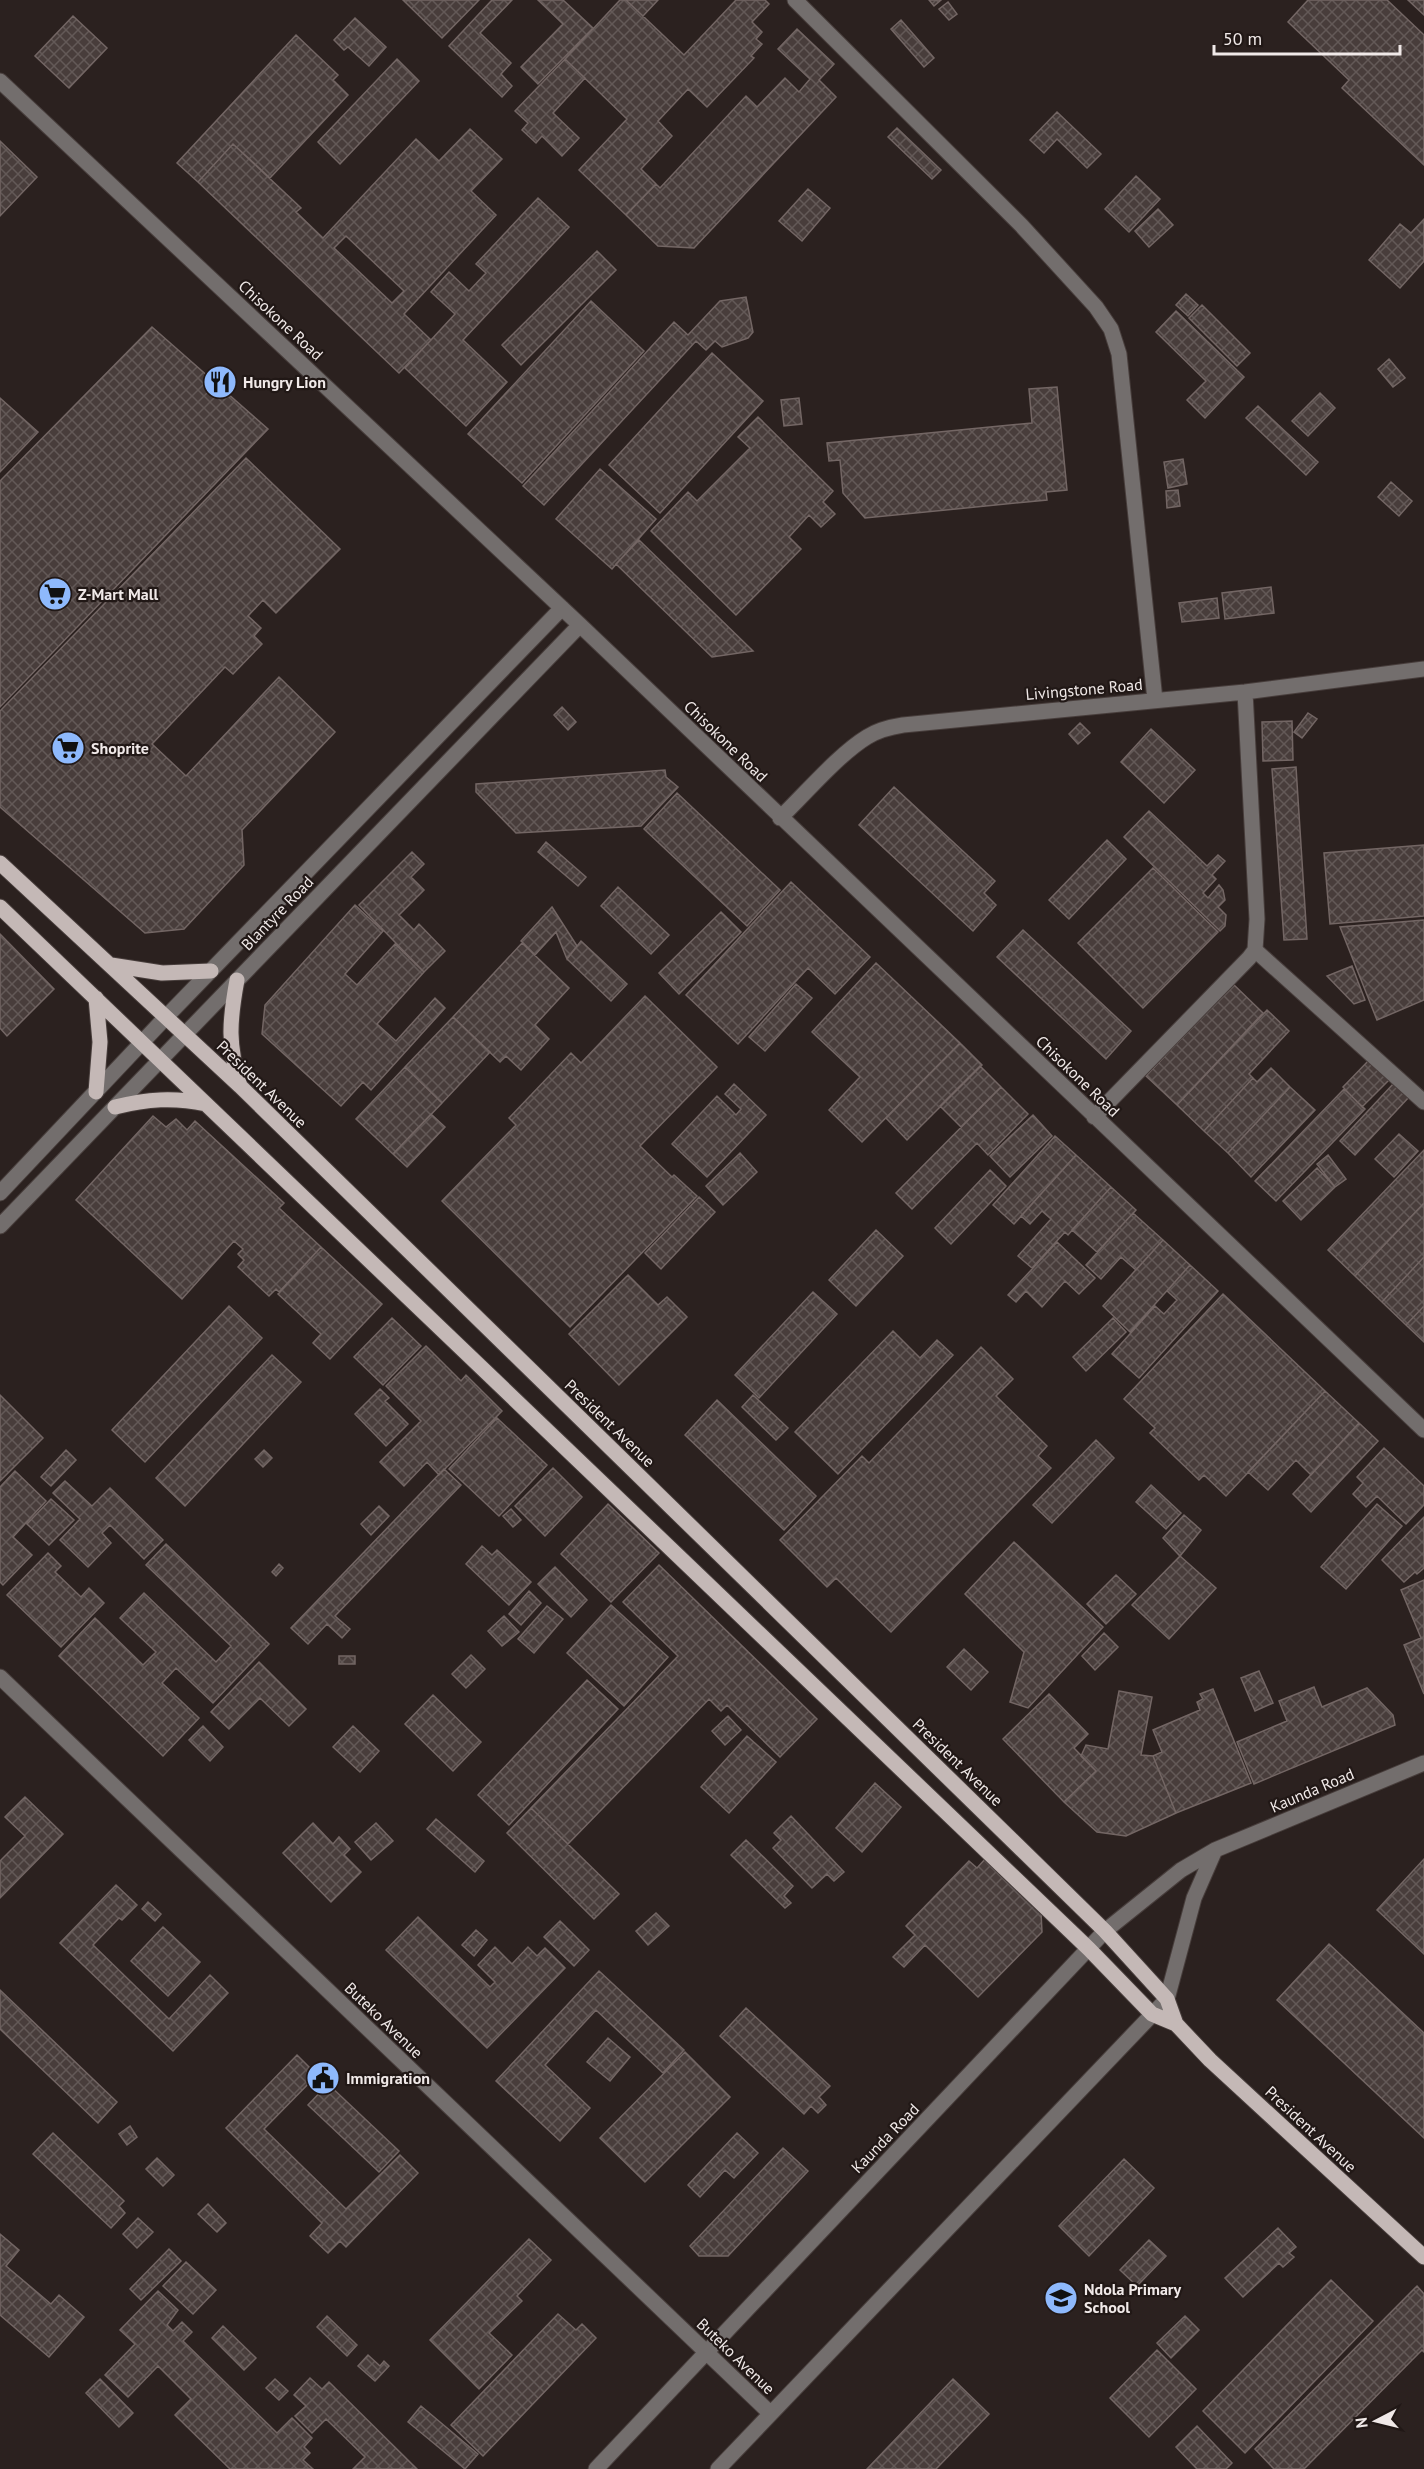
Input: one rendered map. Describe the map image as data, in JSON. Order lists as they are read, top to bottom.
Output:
{
  "streets": {
    "main road": ["President Avenue"],
    "street": [
      "Chisokone Road",
      "Livingstone Road",
      "Blantyre Road",
      "Kaunda Road",
      "Buteko Avenue"
    ]
  },
  "crossings": [
    ["Chisokone Road", "Livingstone Road"],
    ["Chisokone Road", "Blantyre Road"],
    ["Blantyre Road", "President Avenue"],
    ["President Avenue", "Kaunda Road"],
    ["Kaunda Road", "Buteko Avenue"]
  ],
  "places": {
    "restaurant": ["Hungry Lion"],
    "supermarket": ["Z-Mart Mall", "Shoprite"],
    "public building": ["Immigration"],
    "school or university": ["Ndola Primary School"]
  },
  "scale_bar": "50 m",
  "north": "left"
}
